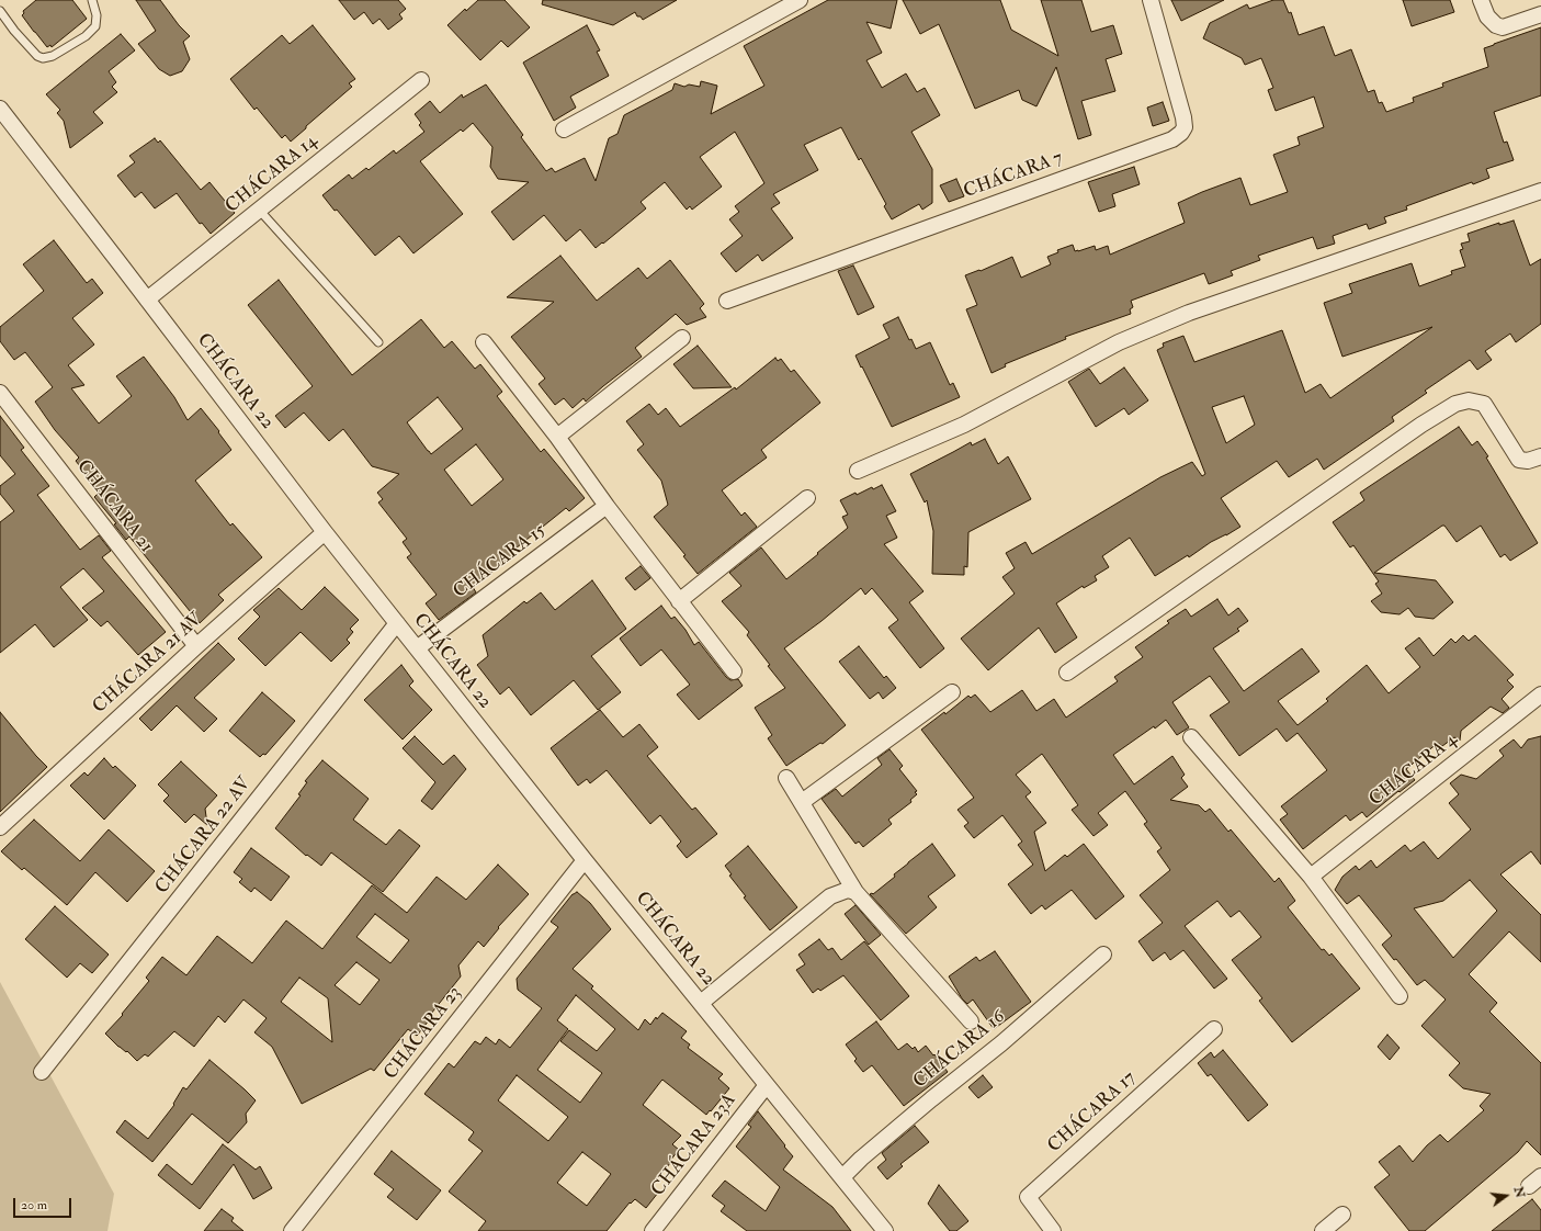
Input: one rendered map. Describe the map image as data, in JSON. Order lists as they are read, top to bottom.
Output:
{
  "streets": {
    "street": [
      "CHÁCARA 14",
      "CHÁCARA 7",
      "CHÁCARA 22",
      "CHÁCARA 21",
      "CHÁCARA 15",
      "CHÁCARA 21 AV",
      "CHÁCARA 4",
      "CHÁCARA 22 AV",
      "CHÁCARA 23",
      "CHÁCARA 16",
      "CHÁCARA 17",
      "CHÁCARA 23A"
    ]
  },
  "crossings": [
    ["CHÁCARA 14", "CHÁCARA 22"],
    ["CHÁCARA 22", "CHÁCARA 15"],
    ["CHÁCARA 22", "CHÁCARA 21 AV"],
    ["CHÁCARA 22", "CHÁCARA 22 AV"],
    ["CHÁCARA 22", "CHÁCARA 23"],
    ["CHÁCARA 22", "CHÁCARA 16"],
    ["CHÁCARA 22", "CHÁCARA 23A"],
    ["CHÁCARA 21", "CHÁCARA 21 AV"]
  ],
  "scale_bar": "20 m",
  "north": "right"
}
